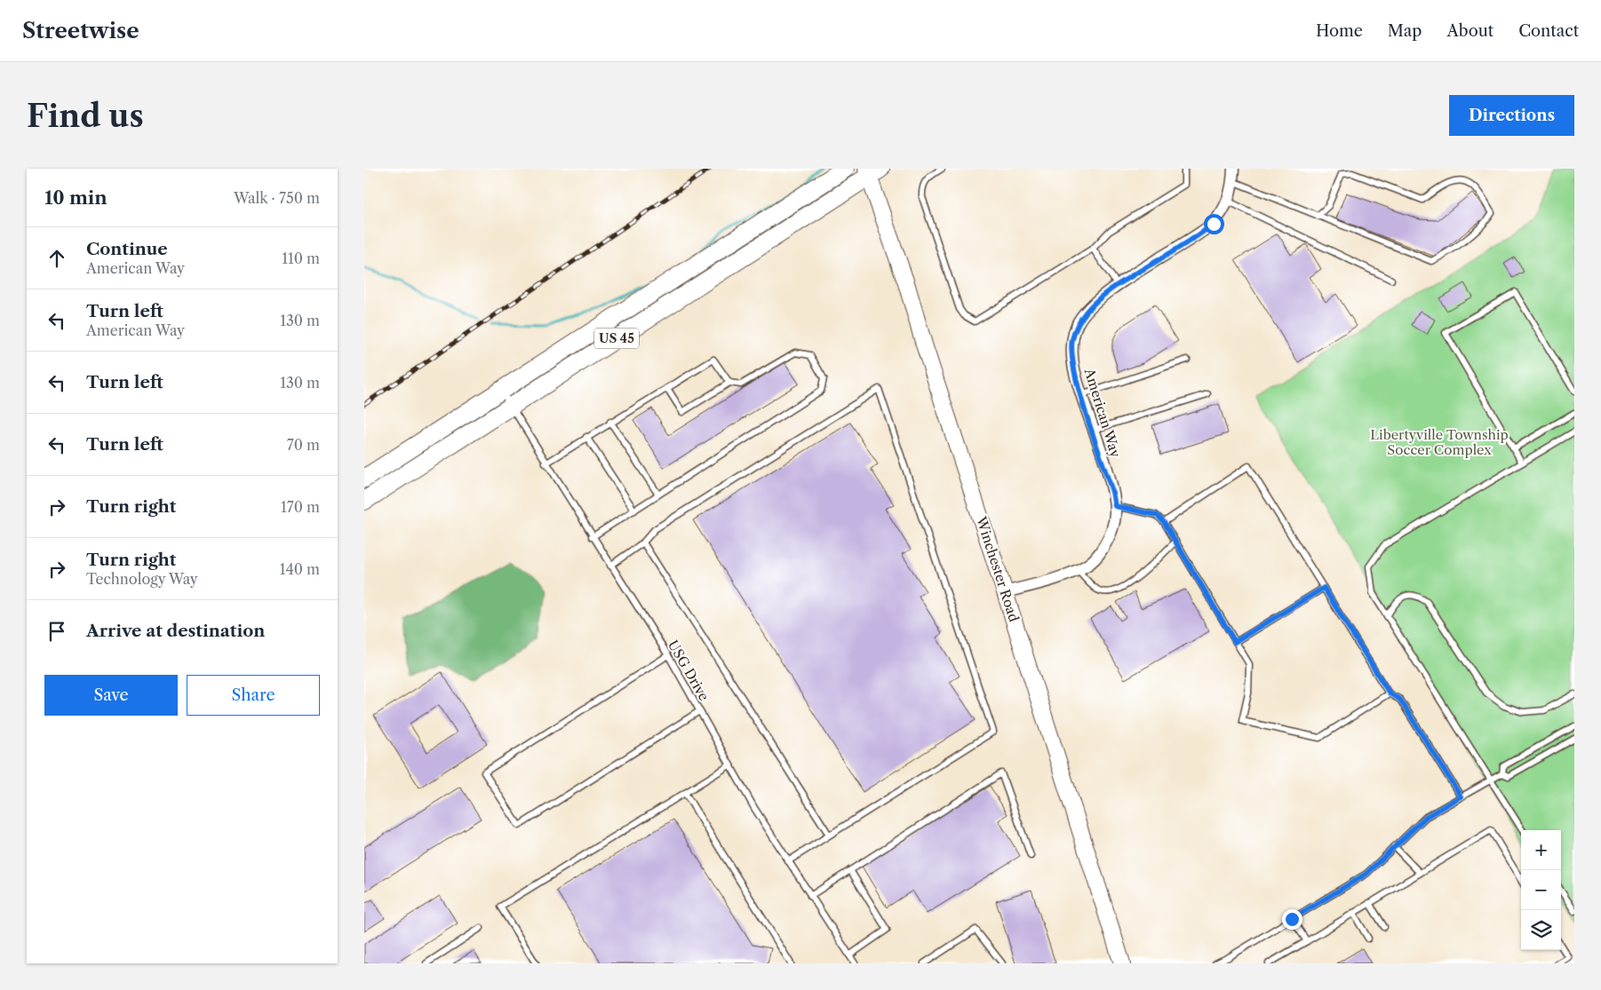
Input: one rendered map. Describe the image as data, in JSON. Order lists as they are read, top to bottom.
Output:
{
  "streets": {
    "main road": ["US 45", "Winchester Road"],
    "street": ["American Way"],
    "lane": ["USG Drive"]
  },
  "crossings": [
    ["US 45", "Winchester Road"],
    ["US 45", "USG Drive"],
    ["American Way", "Winchester Road"]
  ],
  "parks": ["Libertyville Township Soccer Complex"],
  "page": {
    "header": "Streetwise",
    "nav": [
      "Home",
      "Map",
      "About",
      "Contact"
    ],
    "buttons": [
      "Directions",
      ["Save", "Share"]
    ],
    "title": "Find us",
    "heading": ["10 min", "Walk · 750 m"],
    "list": [
      ["Continue", "American Way", "110 m"],
      ["Turn left", "American Way", "130 m"],
      ["Turn left", "130 m"],
      ["Turn left", "70 m"],
      ["Turn right", "170 m"],
      ["Turn right", "Technology Way", "140 m"],
      "Arrive at destination"
    ],
    "map_buttons": ["+", "−"]
  }
}
